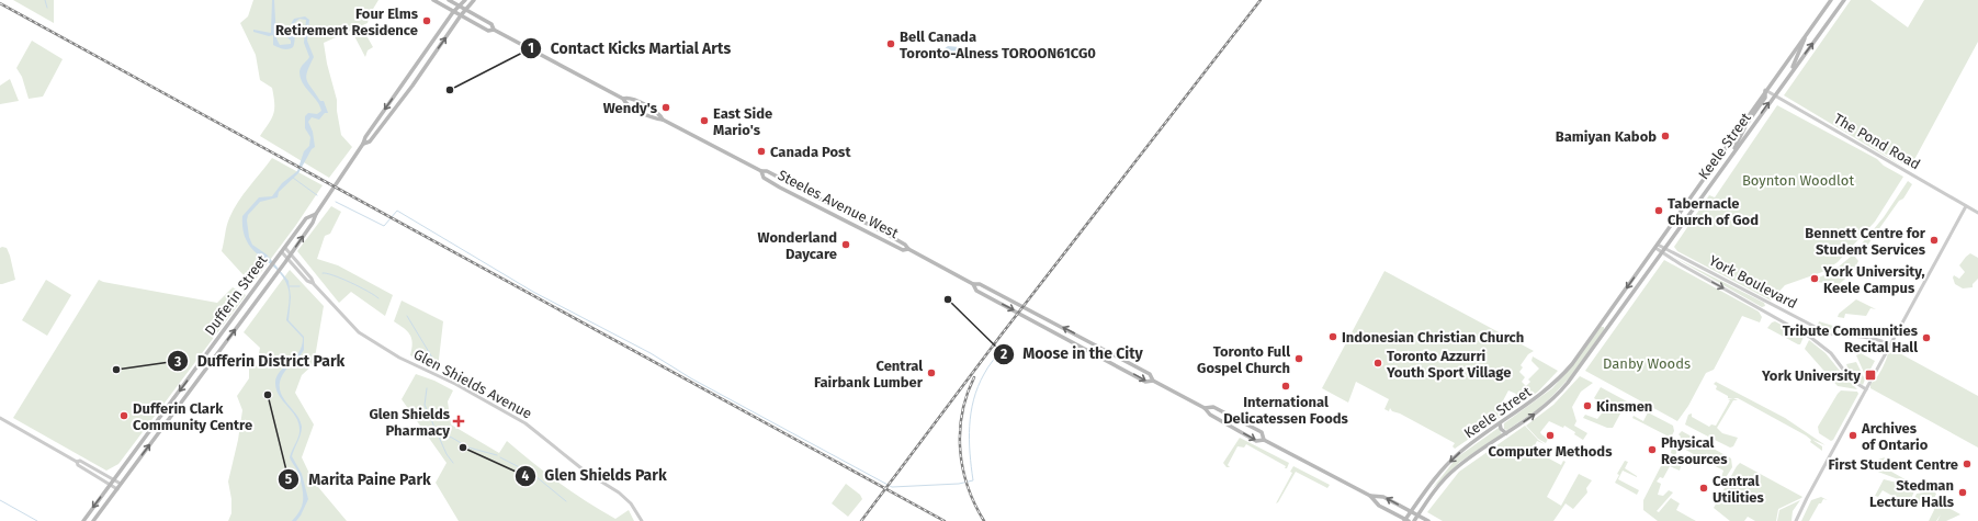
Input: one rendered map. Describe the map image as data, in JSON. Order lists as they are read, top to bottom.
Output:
{
  "streets": {
    "main road": ["Keele Street", "Steeles Avenue West", "Dufferin Street"],
    "street": ["The Pond Road", "York Boulevard", "Glen Shields Avenue"]
  },
  "crossings": [
    ["The Pond Road", "Keele Street"],
    ["Keele Street", "Steeles Avenue West"],
    ["Keele Street", "York Boulevard"],
    ["Steeles Avenue West", "Dufferin Street"],
    ["Dufferin Street", "Glen Shields Avenue"]
  ],
  "parks": ["Boynton Woodlot", "Danby Woods"],
  "places": {
    "other": [
      "Four Elms Retirement Residence",
      "Bell Canada Toronto-Alness TOROON61CG0",
      "Contact Kicks Martial Arts",
      "Wendy's",
      "East Side Mario's",
      "Bamiyan Kabob",
      "Canada Post",
      "Tabernacle Church of God",
      "Bennett Centre for Student Services",
      "Wonderland Daycare",
      "York University, Keele Campus",
      "Moose in the City",
      "Indonesian Christian Church",
      "Tribute Communities Recital Hall",
      "Toronto Full Gospel Church",
      "Toronto Azzurri Youth Sport Village",
      "Dufferin District Park",
      "Central Fairbank Lumber",
      "International Delicatessen Foods",
      "Marita Paine Park",
      "Kinsmen",
      "Dufferin Clark Community Centre",
      "Computer Methods",
      "Archives of Ontario",
      "Glen Shields Park",
      "Physical Resources",
      "First Student Centre",
      "Central Utilities",
      "Stedman Lecture Halls"
    ],
    "transit": ["York University"],
    "health": ["Glen Shields Pharmacy"]
  }
}
